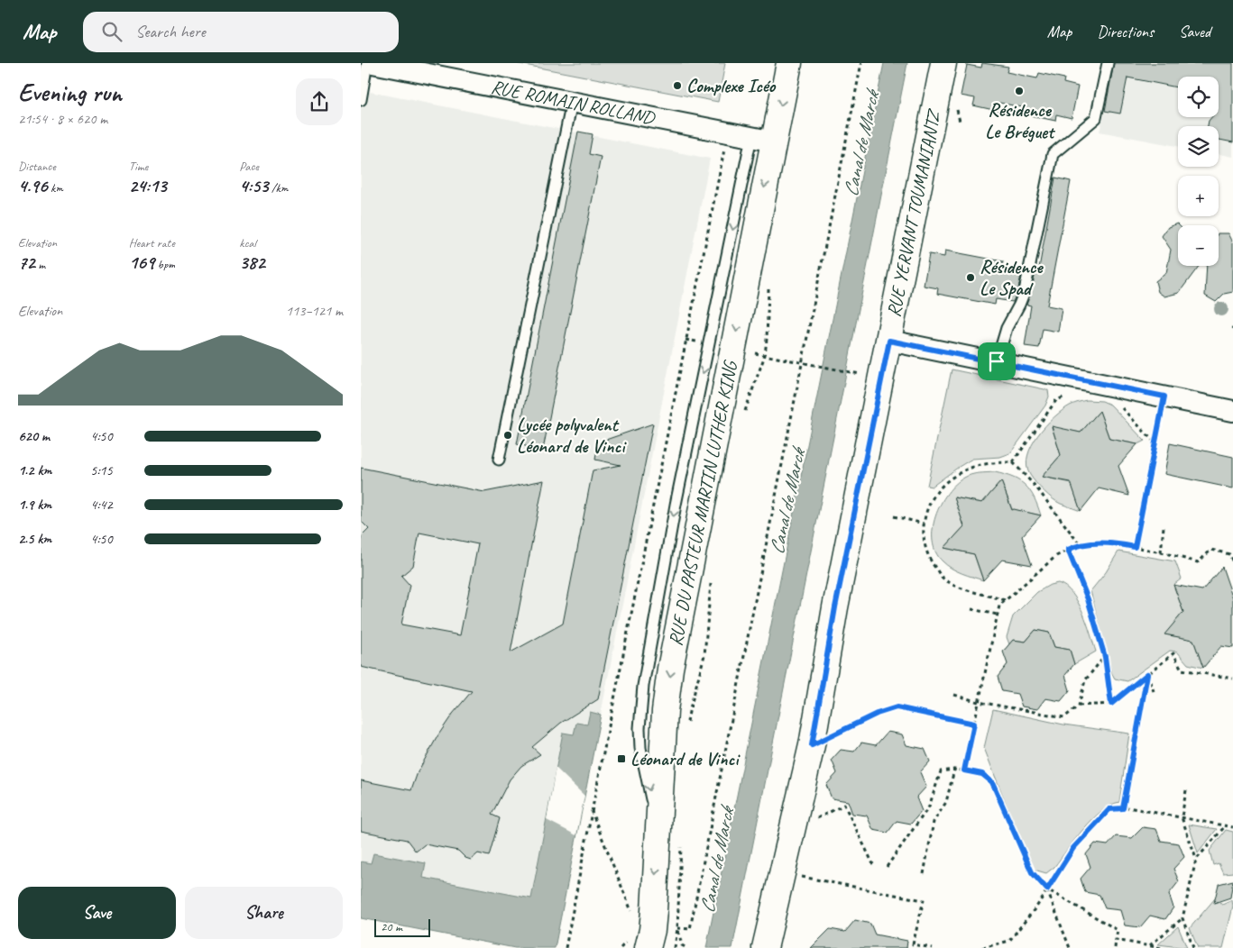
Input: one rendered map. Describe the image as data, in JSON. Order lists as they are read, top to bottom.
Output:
{
  "streets": {
    "street": ["RUE ROMAIN ROLLAND", "RUE YERVANT TOUMANIANTZ", "RUE DU PASTEUR MARTIN LUTHER KING"]
  },
  "crossings": [
    ["RUE ROMAIN ROLLAND", "RUE DU PASTEUR MARTIN LUTHER KING"]
  ],
  "one_way": ["RUE DU PASTEUR MARTIN LUTHER KING"],
  "water": ["Canal de Marck"],
  "places": {
    "other": [
      "Complexe Icéo",
      "Résidence Le Bréguet",
      "Résidence Le Spad",
      "Lycée polyvalent Léonard de Vinci"
    ],
    "transit": ["Léonard de Vinci"]
  },
  "scale_bar": "20 m",
  "page": {
    "header": "Map",
    "search": "Search here",
    "nav": ["Map", "Directions", "Saved"],
    "heading": ["Evening run", "21:54 · 8 × 620 m"],
    "map_buttons": ["+", "−"],
    "stats": [
      ["Distance", "4.96 km"],
      ["Time", "24:13"],
      ["Pace", "4:53 /km"],
      ["Elevation", "72 m"],
      ["Heart rate", "169 bpm"],
      ["kcal", "382"]
    ],
    "chart": ["Elevation", "113–121 m"],
    "list": [
      {
        "name": "620 m",
        "note": "4:50"
      },
      {
        "name": "1.2 km",
        "note": "5:15"
      },
      {
        "name": "1.9 km",
        "note": "4:42"
      },
      {
        "name": "2.5 km",
        "note": "4:50"
      }
    ],
    "buttons": ["Save", "Share"],
    "scale": "20 m"
  }
}
